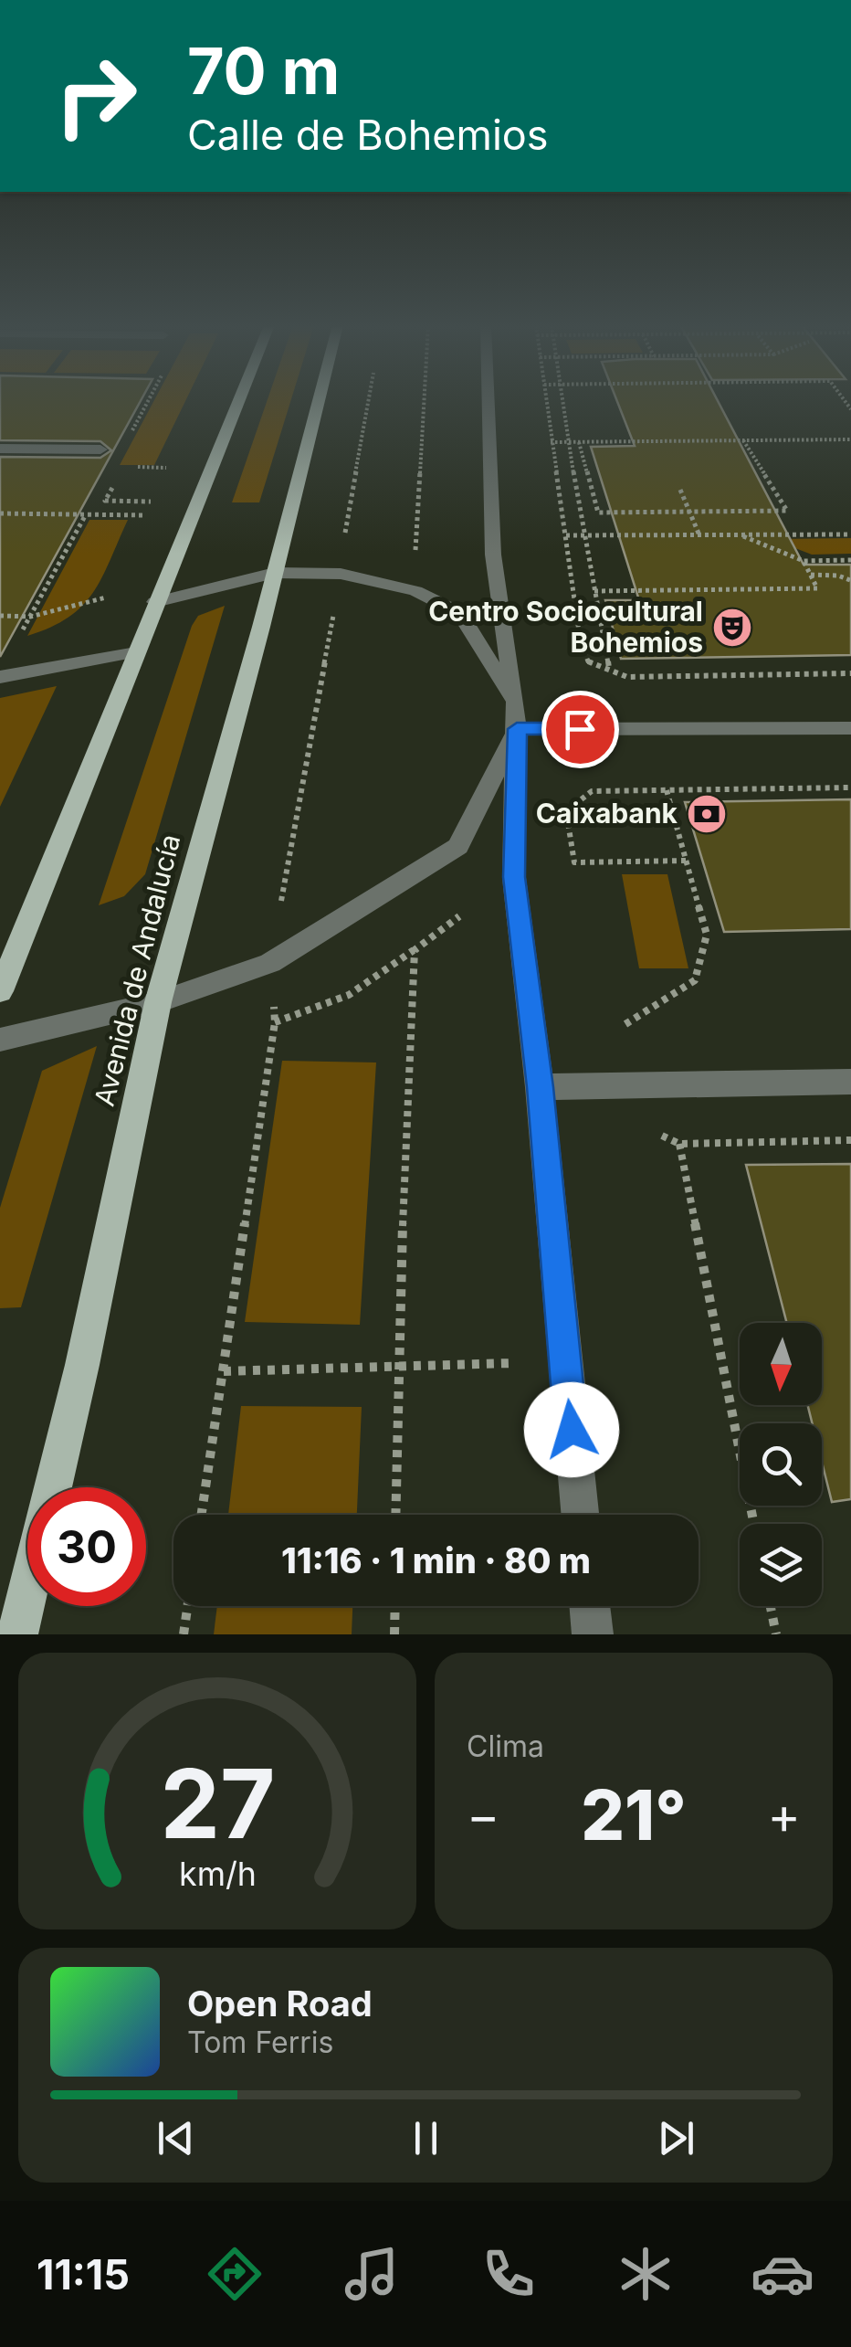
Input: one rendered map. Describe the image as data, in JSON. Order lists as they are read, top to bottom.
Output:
{
  "streets": {
    "main road": ["Avenida de Andalucía"]
  },
  "places": {
    "theatre": ["Centro Sociocultural Bohemios"],
    "bank": ["Caixabank"]
  },
  "north": "bottom",
  "page": {
    "turn": ["70 m", "Calle de Bohemios"],
    "limit": "30",
    "trip": "11:16 · 1 min · 80 m",
    "tile": "Clima",
    "heat": ["−", "21°", "+"],
    "song": ["Open Road", "Tom Ferris"],
    "tabs": "11:15",
    "gauge": ["27", "km/h"]
  }
}
